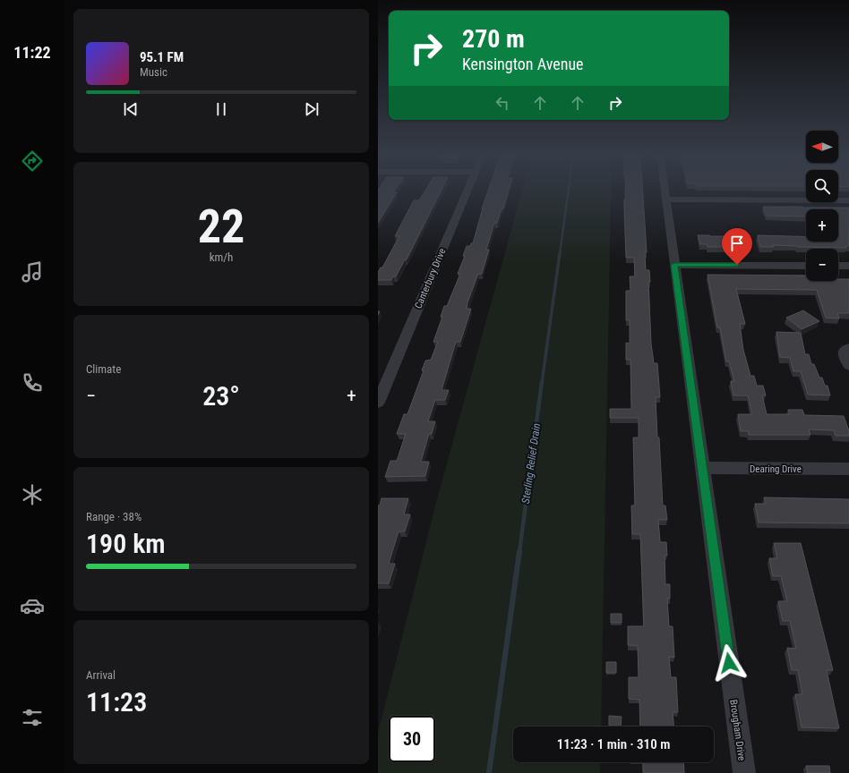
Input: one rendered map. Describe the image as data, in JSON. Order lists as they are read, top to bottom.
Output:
{
  "streets": {
    "street": ["Canterbury Drive", "Dearing Drive", "Brougham Drive"]
  },
  "crossings": [
    ["Dearing Drive", "Brougham Drive"]
  ],
  "water": ["Sterling Relief Drain"],
  "north": "left",
  "page": {
    "tabs": "11:22",
    "turn": ["270 m", "Kensington Avenue"],
    "song": ["95.1 FM", "Music"],
    "map_buttons": ["+", "−"],
    "tile": [
      ["22", "km/h"],
      "Climate",
      ["Range · 38%", "190 km"],
      ["Arrival", "11:23"]
    ],
    "heat": ["−", "23°", "+"],
    "limit": "30",
    "trip": "11:23 · 1 min · 310 m"
  }
}
